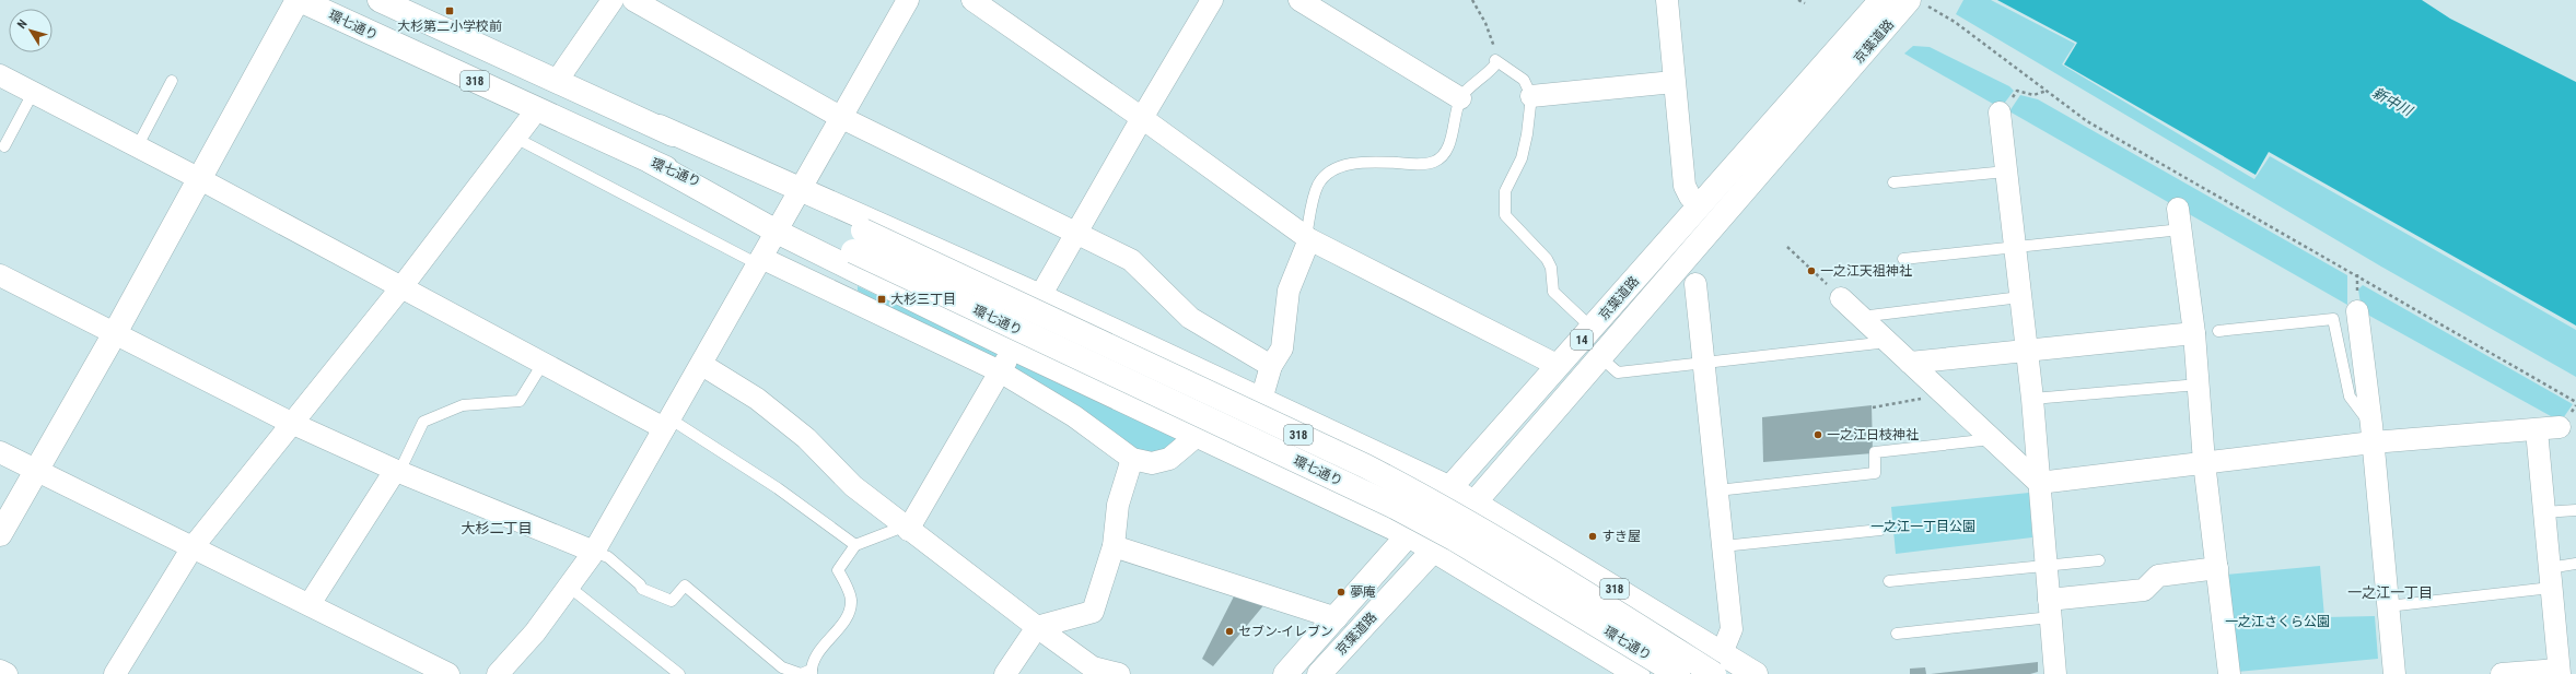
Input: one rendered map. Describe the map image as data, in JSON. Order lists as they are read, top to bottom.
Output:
{
  "streets": {
    "main road": [
      "環七通り",
      "京葉道路",
      "318",
      "14"
    ]
  },
  "crossings": [
    ["環七通り", "318"],
    ["京葉道路", "318"]
  ],
  "districts": ["大杉二丁目", "一之江一丁目"],
  "water": ["新中川"],
  "parks": ["一之江一丁目公園", "一之江さくら公園"],
  "places": {
    "transit": ["大杉第二小学校前", "大杉三丁目"],
    "other": [
      "一之江天祖神社",
      "一之江日枝神社",
      "すき屋",
      "夢庵",
      "セブン-イレブン"
    ]
  },
  "north": "top left"
}
